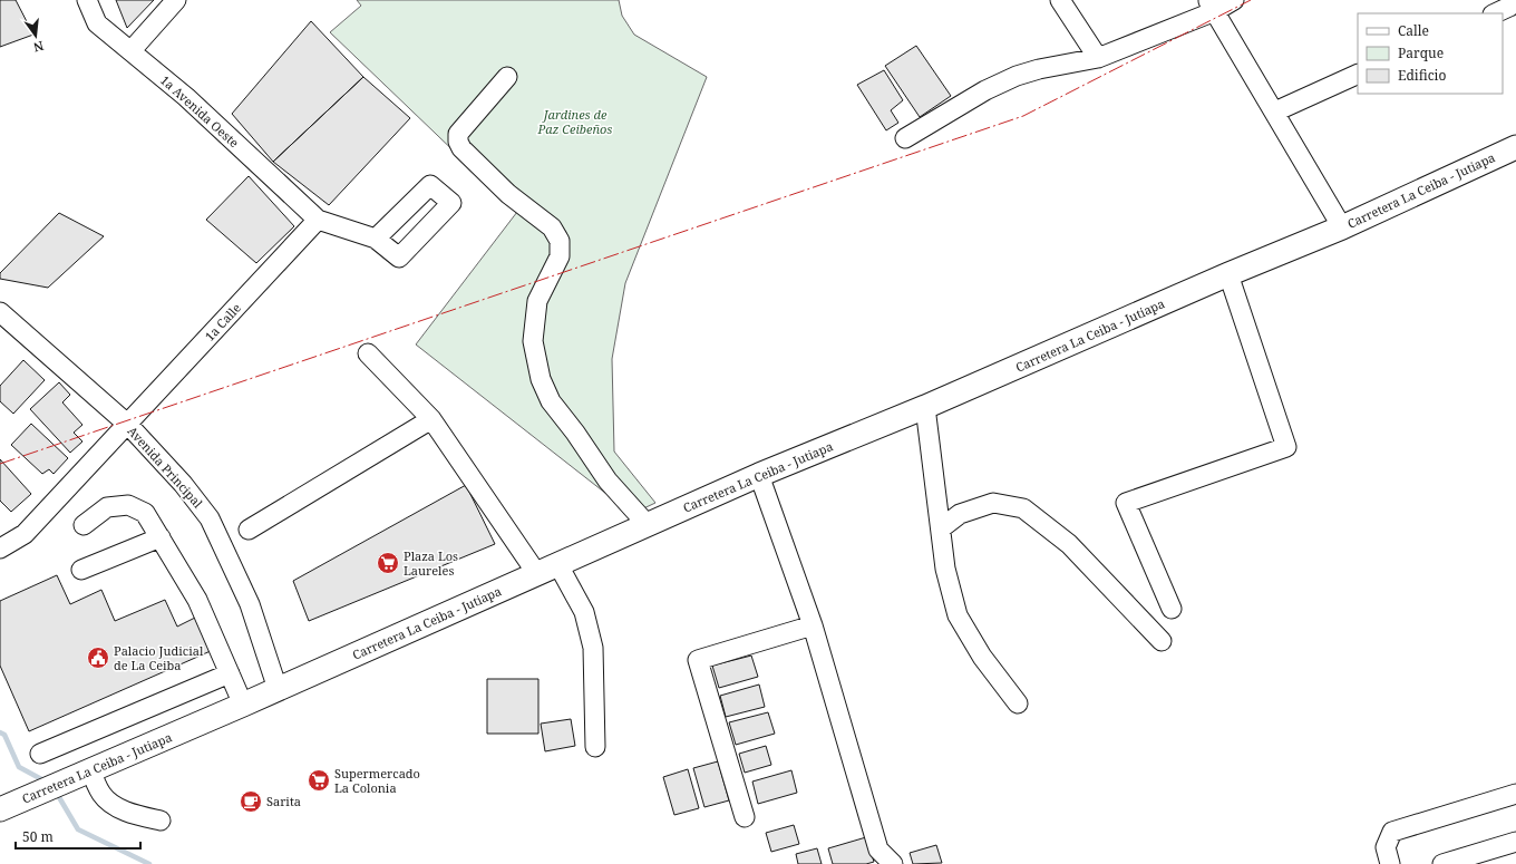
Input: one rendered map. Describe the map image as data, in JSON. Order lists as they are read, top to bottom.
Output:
{
  "streets": {
    "main road": ["Carretera La Ceiba - Jutiapa"],
    "street": ["1a Avenida Oeste", "1a Calle", "Avenida Principal"]
  },
  "crossings": [
    ["1a Avenida Oeste", "1a Calle"],
    ["Carretera La Ceiba - Jutiapa", "Avenida Principal"],
    ["1a Calle", "Avenida Principal"]
  ],
  "parks": ["Jardines de Paz Ceibeños"],
  "places": {
    "supermarket": ["Plaza Los Laureles", "Supermercado La Colonia"],
    "public building": ["Palacio Judicial de La Ceiba"],
    "cafe": ["Sarita"]
  },
  "legend": ["Calle", "Parque", "Edificio"],
  "scale_bar": "50 m",
  "north": "bottom"
}
